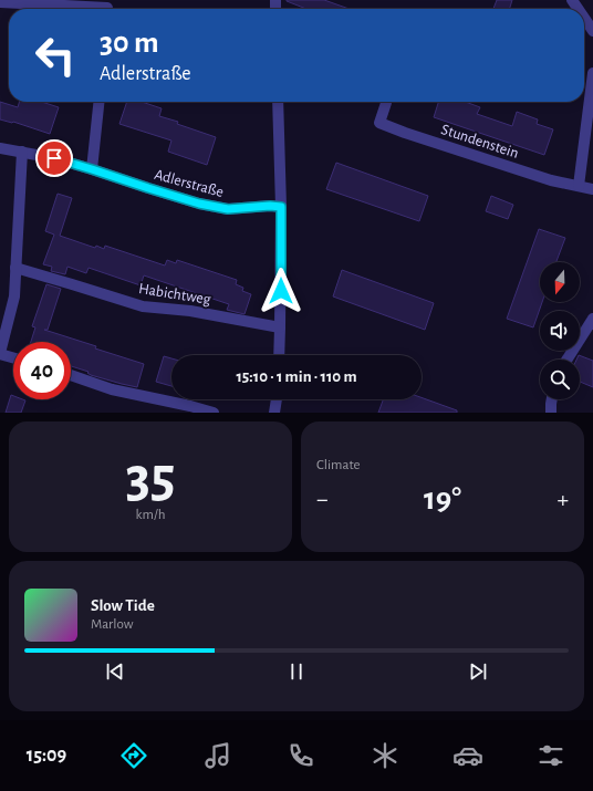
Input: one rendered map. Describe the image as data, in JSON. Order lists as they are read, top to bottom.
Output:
{
  "streets": {
    "street": ["Stundenstein", "Adlerstraße", "Habichtweg"]
  },
  "north": "bottom",
  "page": {
    "turn": ["30 m", "Adlerstraße"],
    "limit": "40",
    "trip": "15:10 · 1 min · 110 m",
    "tile": [
      ["35", "km/h"],
      "Climate"
    ],
    "heat": ["−", "19°", "+"],
    "song": ["Slow Tide", "Marlow"],
    "tabs": "15:09"
  }
}
